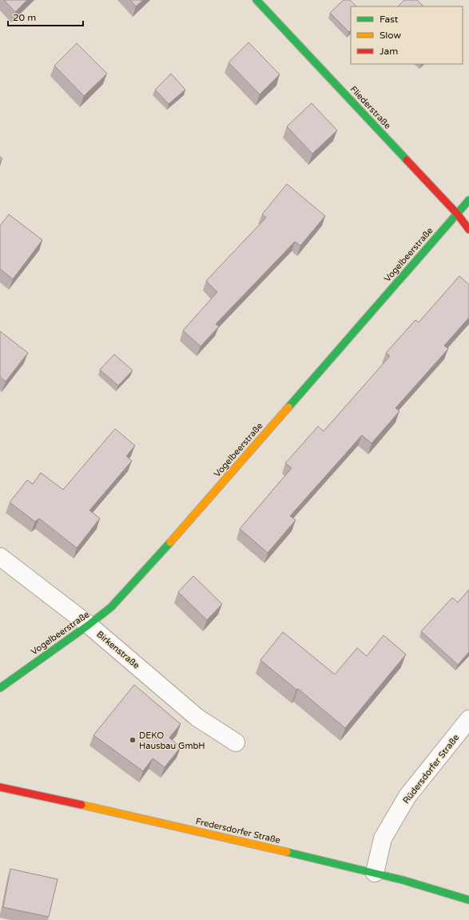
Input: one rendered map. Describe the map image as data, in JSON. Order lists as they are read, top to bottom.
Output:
{
  "streets": {
    "street": [
      "Fliederstraße",
      "Vogelbeerstraße",
      "Birkenstraße",
      "Rüdersdorfer Straße",
      "Fredersdorfer Straße"
    ]
  },
  "crossings": [
    ["Fliederstraße", "Vogelbeerstraße"],
    ["Vogelbeerstraße", "Birkenstraße"],
    ["Rüdersdorfer Straße", "Fredersdorfer Straße"]
  ],
  "places": ["DEKO Hausbau GmbH"],
  "legend": ["Fast", "Slow", "Jam"],
  "scale_bar": "20 m"
}
